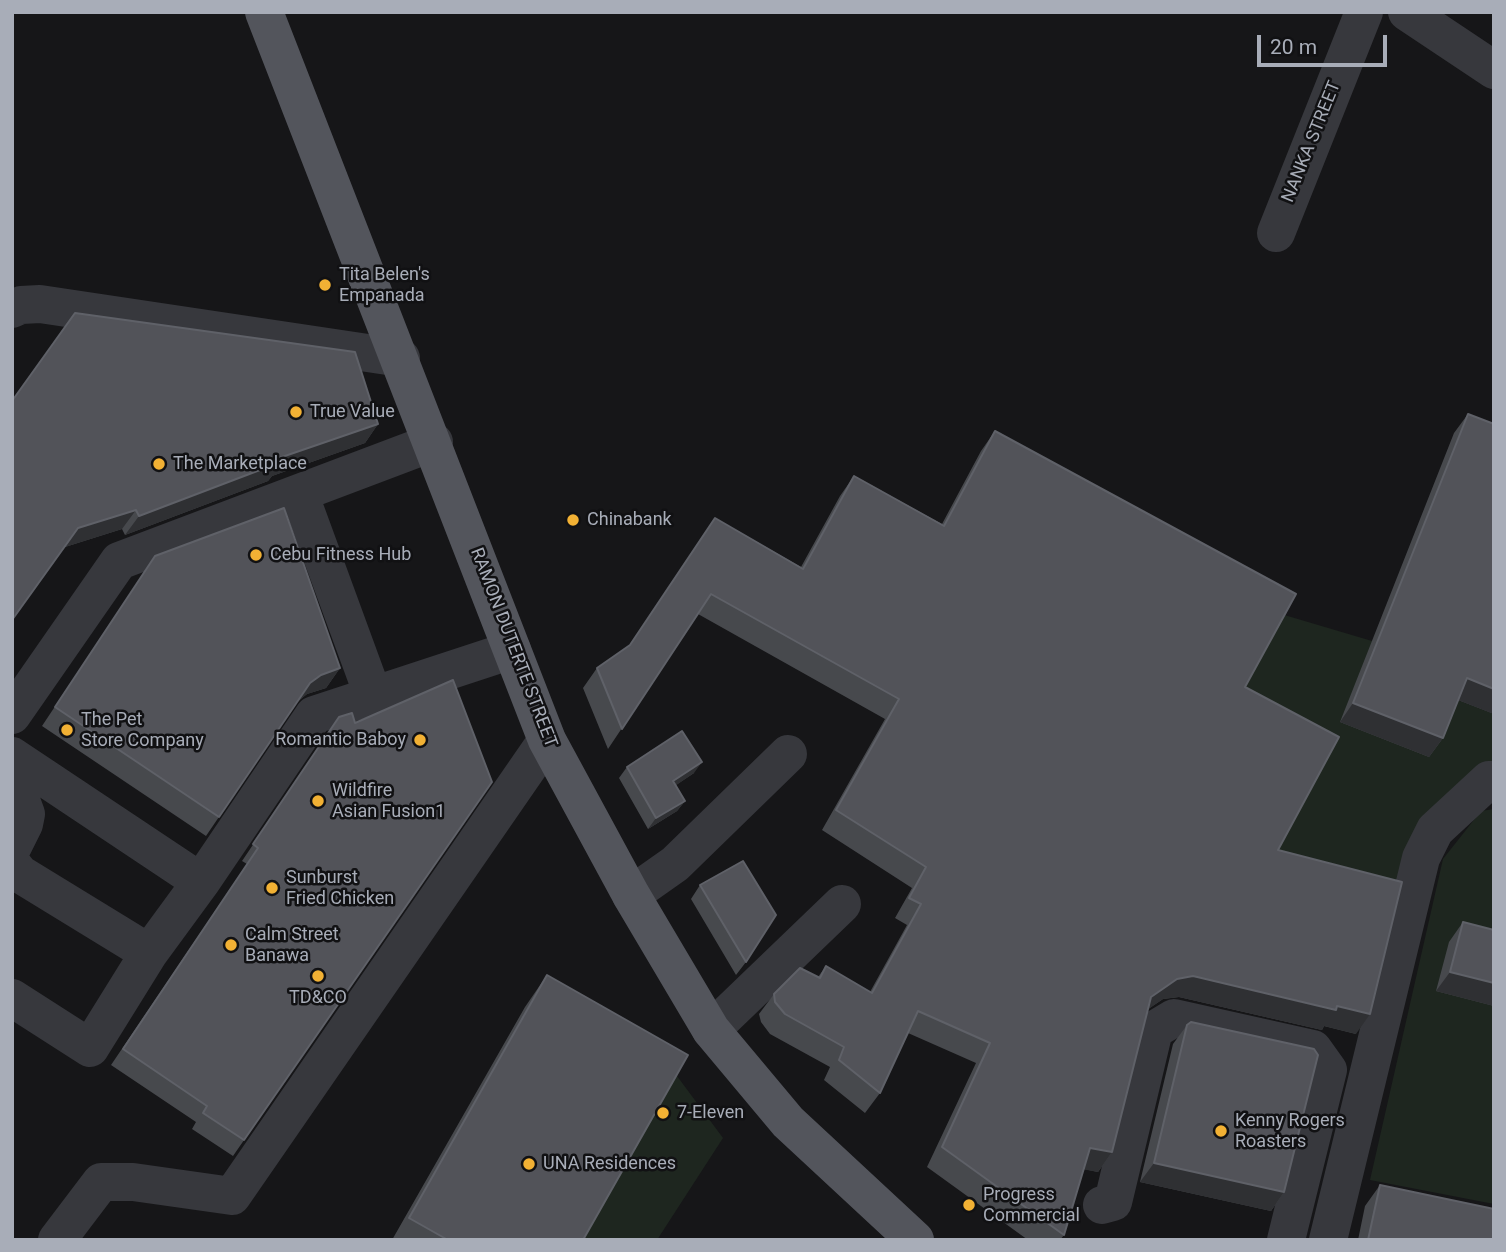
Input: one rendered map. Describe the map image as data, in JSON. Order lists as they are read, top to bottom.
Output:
{
  "streets": {
    "main road": ["RAMON DUTERTE STREET"],
    "street": ["NANKA STREET"]
  },
  "places": [
    "Tita Belen's Empanada",
    "True Value",
    "The Marketplace",
    "Chinabank",
    "Cebu Fitness Hub",
    "The Pet Store Company",
    "Romantic Baboy",
    "Wildfire Asian Fusion1",
    "Sunburst Fried Chicken",
    "Calm Street Banawa",
    "TD&CO",
    "7-Eleven",
    "Kenny Rogers Roasters",
    "UNA Residences",
    "Progress Commercial"
  ],
  "scale_bar": "20 m"
}
